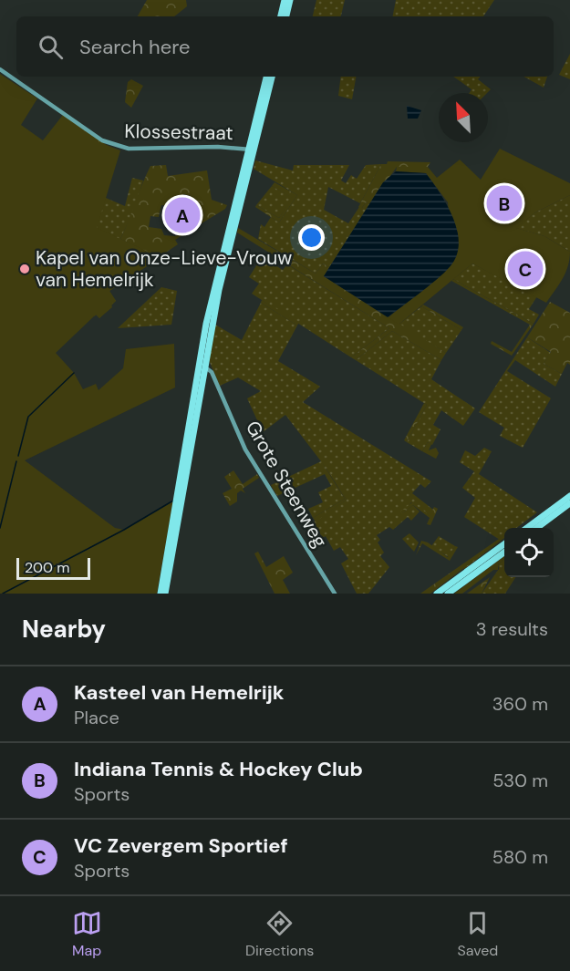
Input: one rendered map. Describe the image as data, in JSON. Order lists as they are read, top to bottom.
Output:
{
  "streets": {
    "street": ["Klossestraat", "Grote Steenweg"]
  },
  "places": ["Kapel van Onze-Lieve-Vrouw van Hemelrijk"],
  "scale_bar": "200 m",
  "north": "top left",
  "page": {
    "search": "Search here",
    "pins": ["B", "A", "C"],
    "scale": "200 m",
    "heading": ["Nearby", "3 results"],
    "list": [
      {
        "mark": "A",
        "name": "Kasteel van Hemelrijk",
        "note": "Place",
        "value": "360 m"
      },
      {
        "mark": "B",
        "name": "Indiana Tennis & Hockey Club",
        "note": "Sports",
        "value": "530 m"
      },
      {
        "mark": "C",
        "name": "VC Zevergem Sportief",
        "note": "Sports",
        "value": "580 m"
      }
    ],
    "nav": ["Map", "Directions", "Saved"]
  }
}
